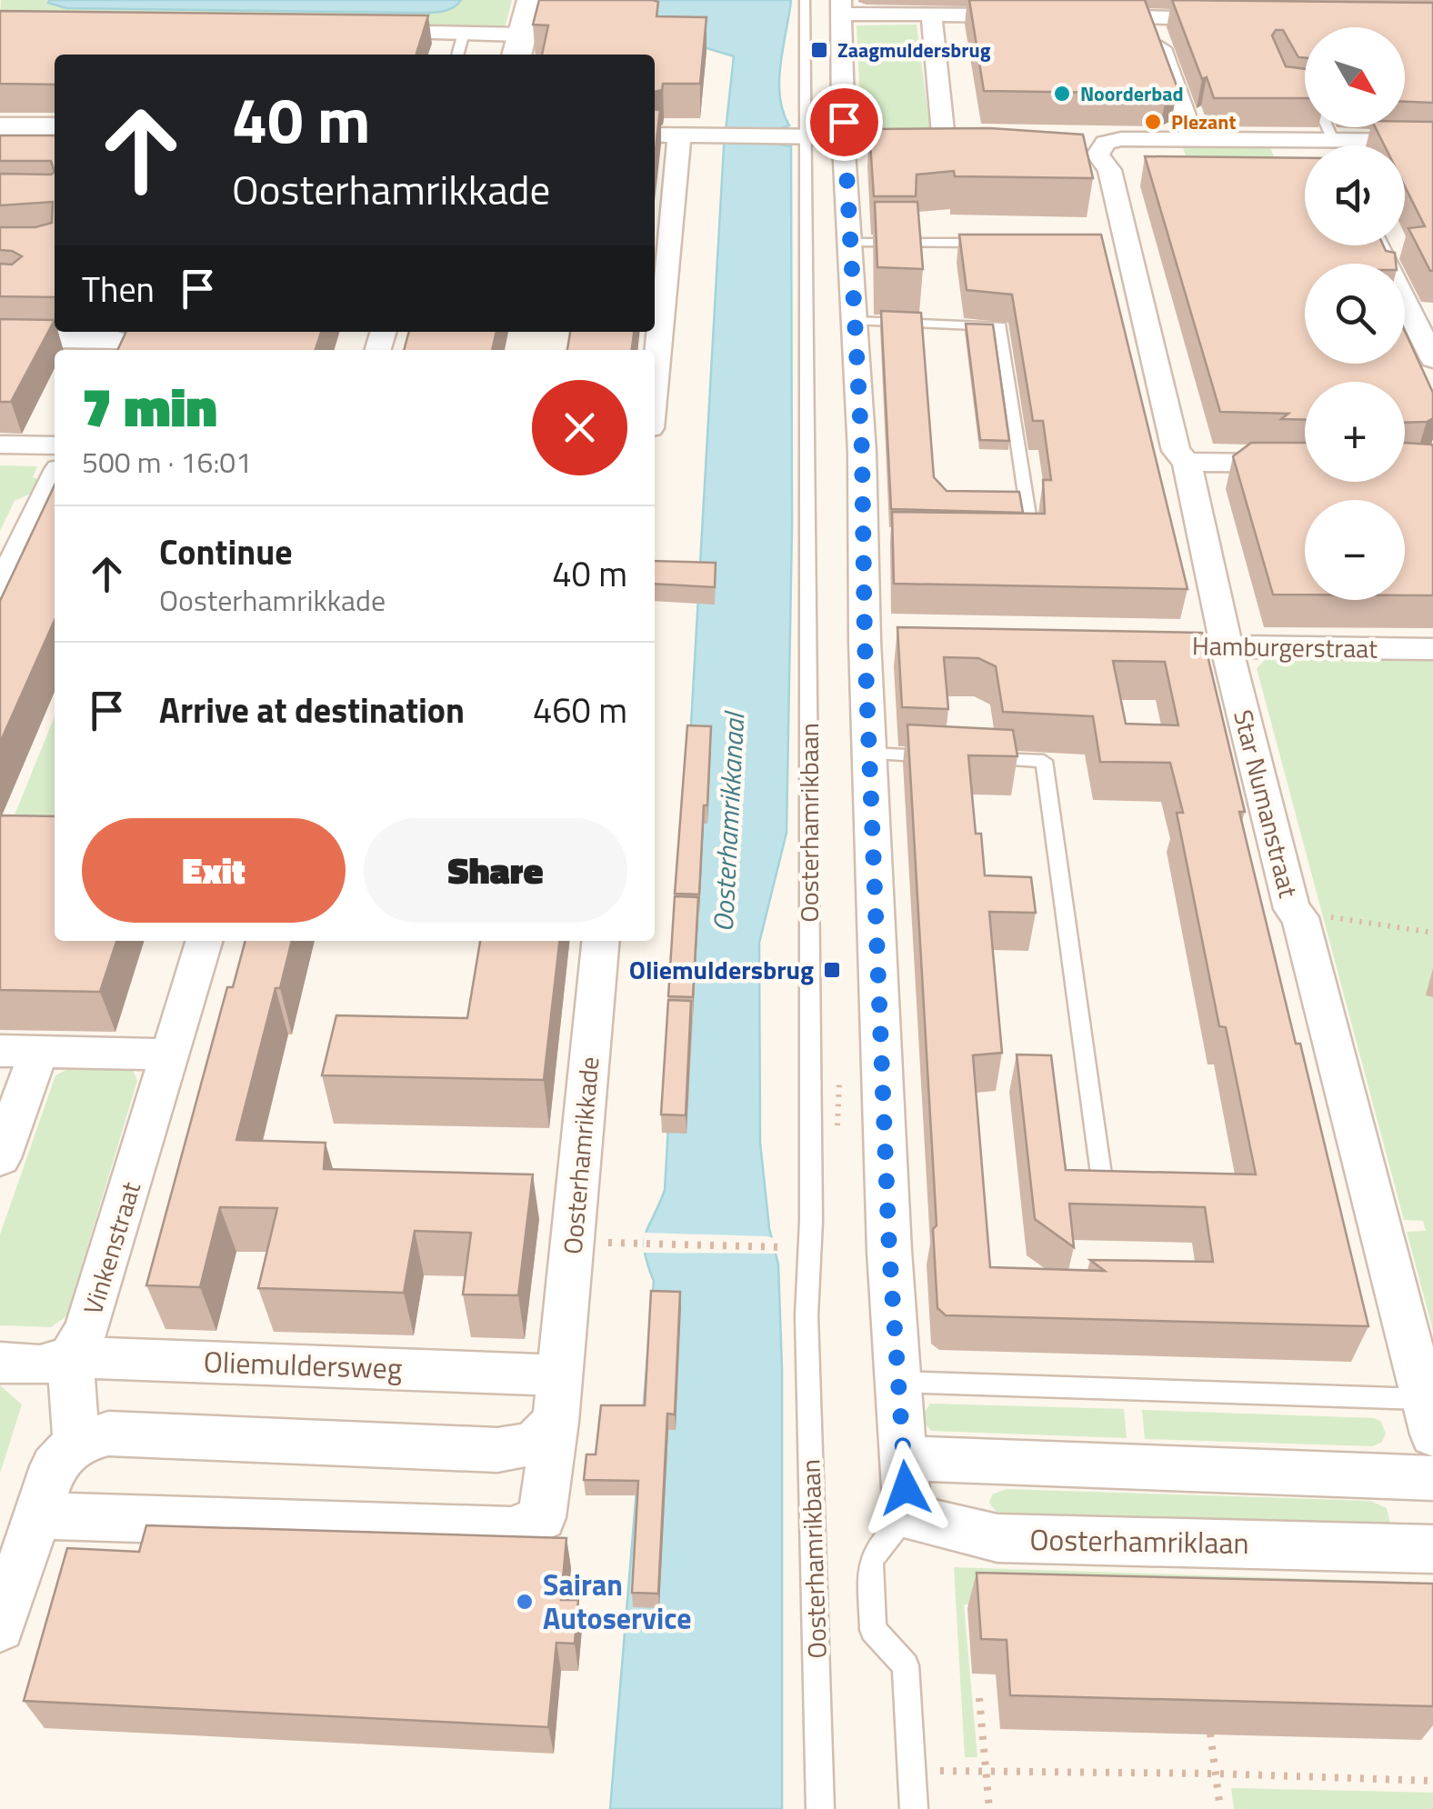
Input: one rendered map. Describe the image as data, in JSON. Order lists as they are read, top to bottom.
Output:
{
  "streets": {
    "street": [
      "Hamburgerstraat",
      "Star Numanstraat",
      "Oosterhamrikkade",
      "Vinkenstraat",
      "Oliemuldersweg",
      "Oosterhamriklaan"
    ],
    "lane": ["Oosterhamrikbaan"]
  },
  "crossings": [
    ["Hamburgerstraat", "Star Numanstraat"],
    ["Oosterhamrikkade", "Oliemuldersweg"],
    ["Vinkenstraat", "Oliemuldersweg"]
  ],
  "water": ["Oosterhamrikkanaal"],
  "places": {
    "transit": ["Zaagmuldersbrug", "Oliemuldersbrug"],
    "other": ["Noorderbad", "Plezant", "Sairan Autoservice"]
  },
  "north": "bottom right",
  "page": {
    "map_buttons": ["+", "−"],
    "turn": ["40 m", "Oosterhamrikkade"],
    "then": "Then",
    "heading": ["7 min", "500 m · 16:01"],
    "list": [
      {
        "name": "Continue",
        "note": "Oosterhamrikkade",
        "value": "40 m"
      },
      {
        "name": "Arrive at destination",
        "value": "460 m"
      }
    ],
    "buttons": ["Exit", "Share"]
  }
}
